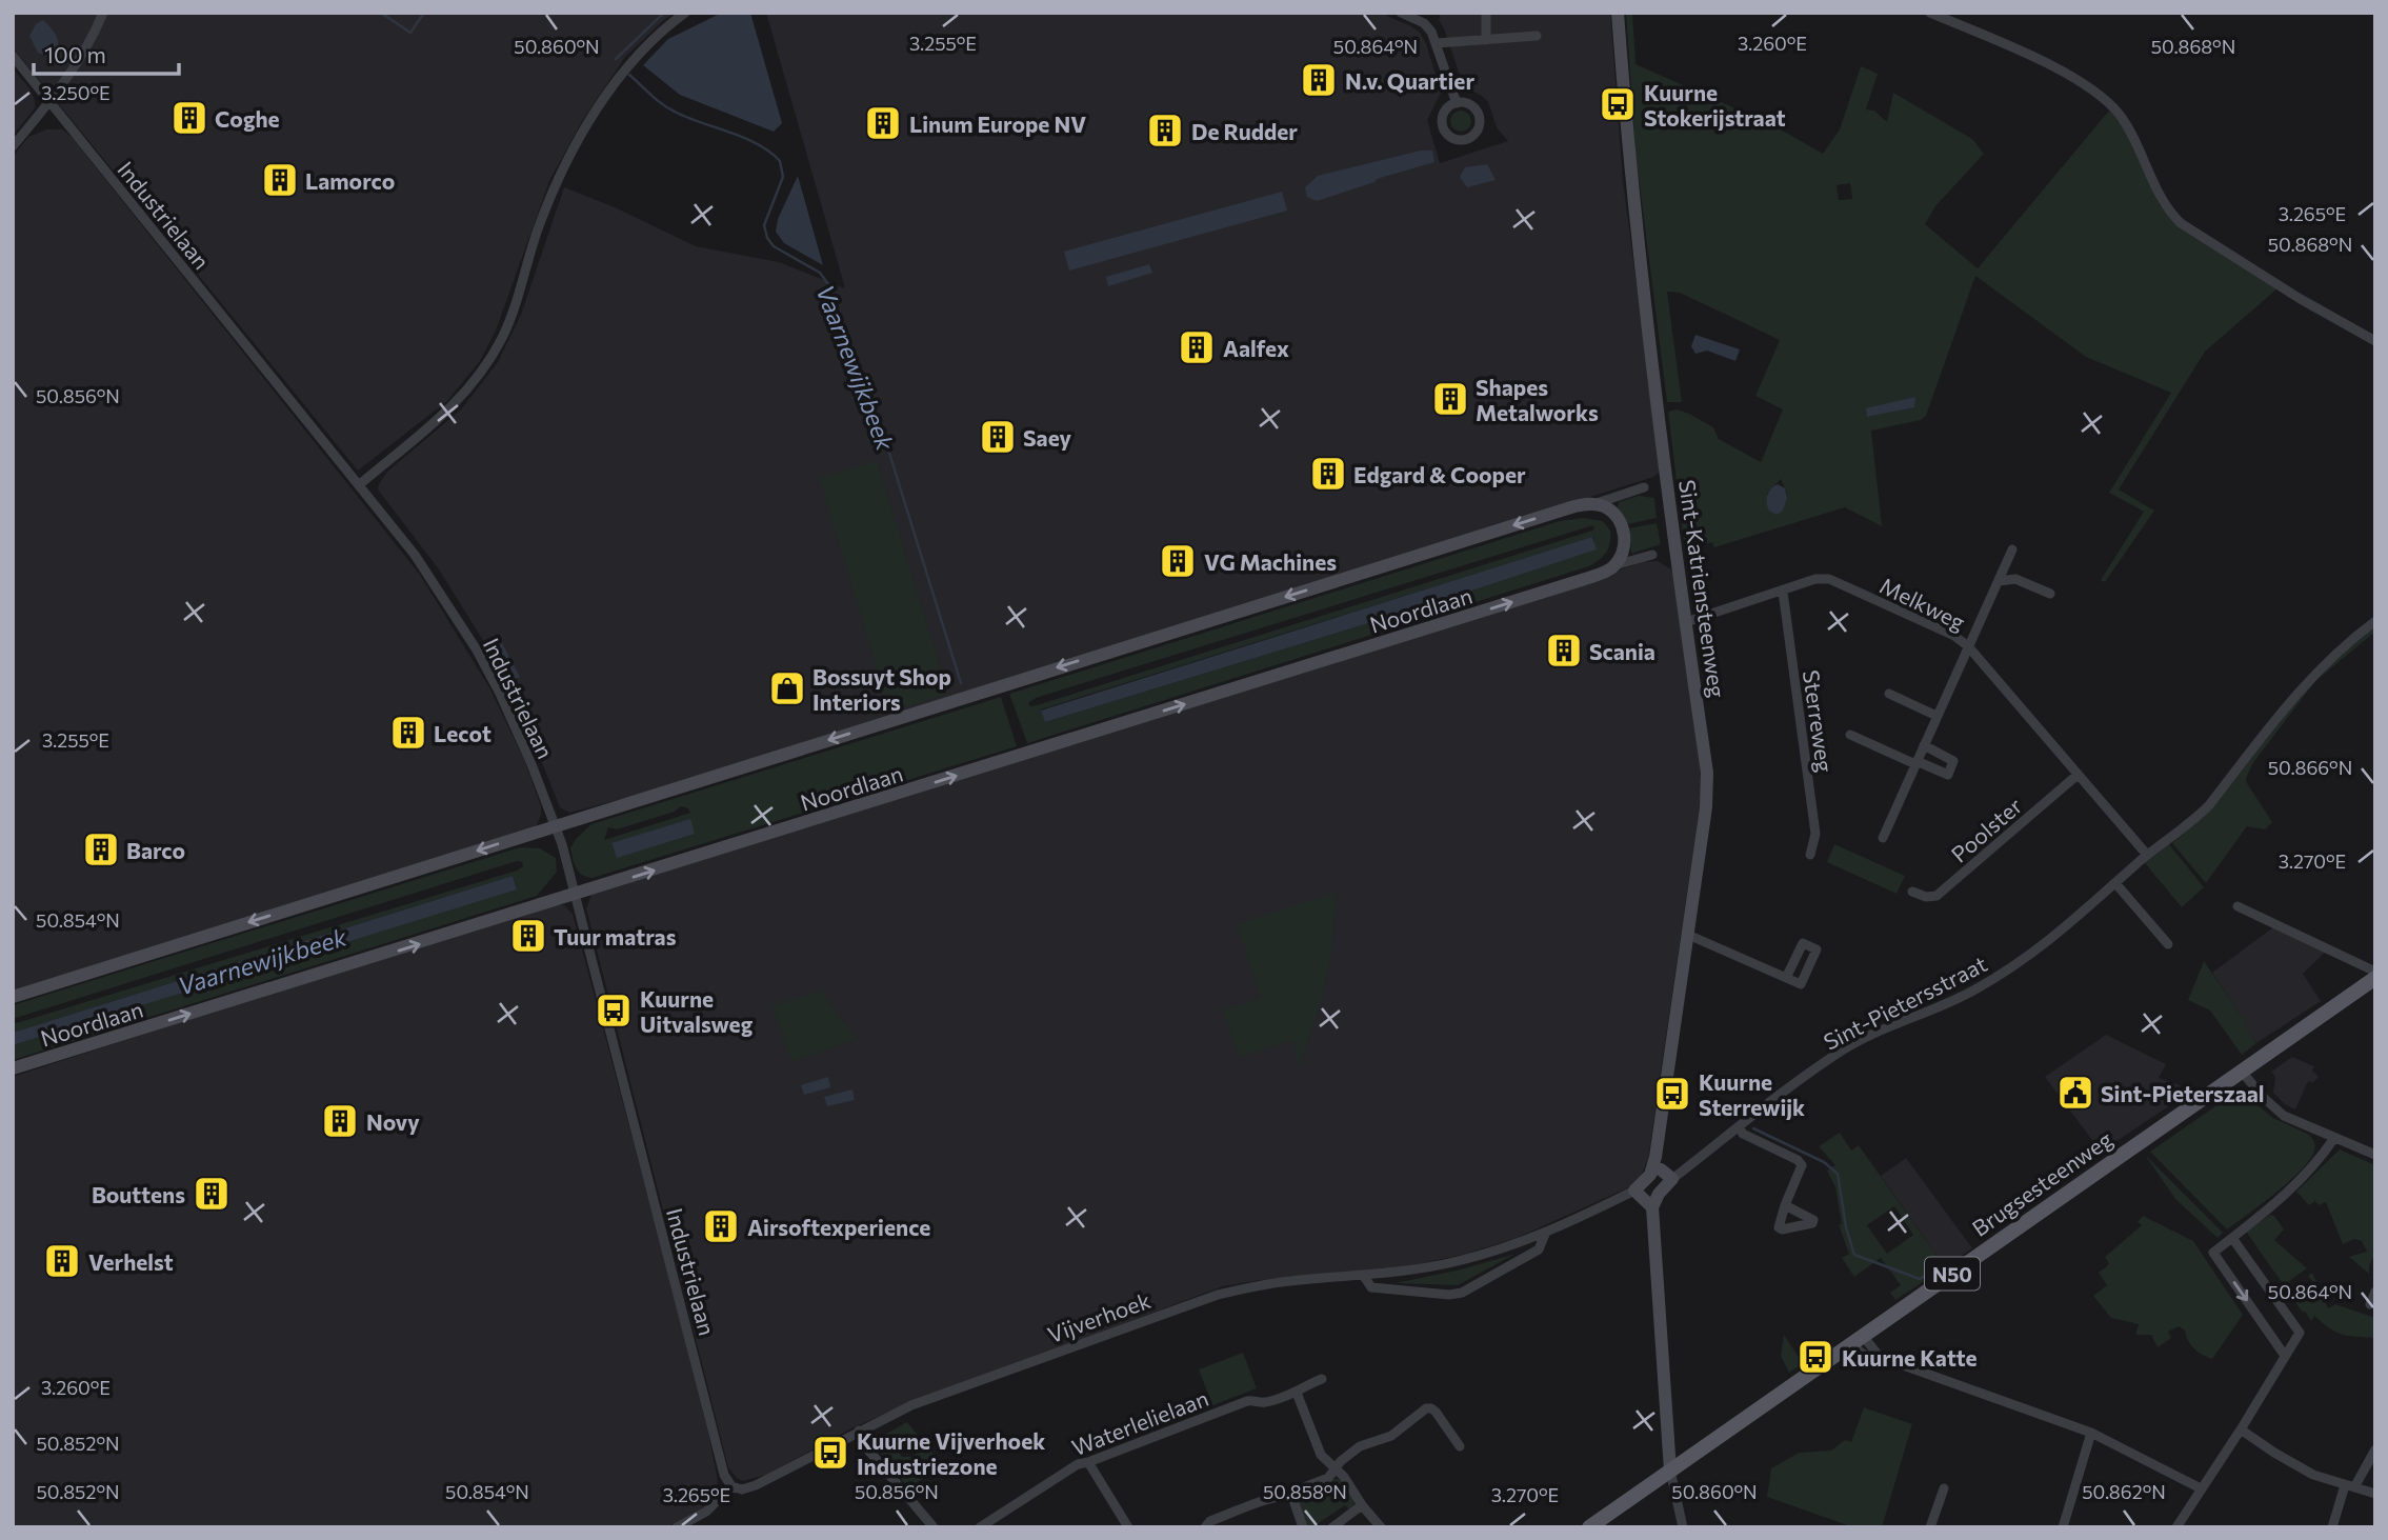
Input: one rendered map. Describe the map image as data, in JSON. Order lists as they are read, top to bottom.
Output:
{
  "streets": {
    "main road": ["Brugsesteenweg", "N50"],
    "street": [
      "Industrielaan",
      "Sint-Katriensteenweg",
      "Melkweg",
      "Noordlaan",
      "Sterreweg",
      "Poolster",
      "Sint-Pietersstraat",
      "Vijverhoek",
      "Waterlelielaan"
    ]
  },
  "crossings": [
    ["Industrielaan", "Noordlaan"],
    ["Industrielaan", "Vijverhoek"],
    ["Sint-Katriensteenweg", "Melkweg"],
    ["Melkweg", "Sterreweg"],
    ["Melkweg", "Poolster"],
    ["Melkweg", "Sint-Pietersstraat"]
  ],
  "water": ["Vaarnewijkbeek"],
  "places": {
    "building": [
      "N.v. Quartier",
      "Coghe",
      "Linum Europe NV",
      "De Rudder",
      "Lamorco",
      "Aalfex",
      "Shapes Metalworks",
      "Saey",
      "Edgard & Cooper",
      "VG Machines",
      "Scania",
      "Lecot",
      "Barco",
      "Tuur matras",
      "Novy",
      "Bouttens",
      "Airsoftexperience",
      "Verhelst"
    ],
    "bus stop": [
      "Kuurne Stokerijstraat",
      "Kuurne Uitvalsweg",
      "Kuurne Sterrewijk",
      "Kuurne Katte",
      "Kuurne Vijverhoek Industriezone"
    ],
    "shop": ["Bossuyt Shop Interiors"],
    "public building": ["Sint-Pieterszaal"]
  },
  "scale_bar": "100 m",
  "coordinates": [
    "3.255°E",
    "3.260°E",
    "50.860°N",
    "50.864°N",
    "50.868°N",
    "3.250°E",
    "3.265°E",
    "50.856°N",
    "50.866°N",
    "3.270°E",
    "50.854°N",
    "50.852°N",
    "50.858°N",
    "50.862°N"
  ]
}
